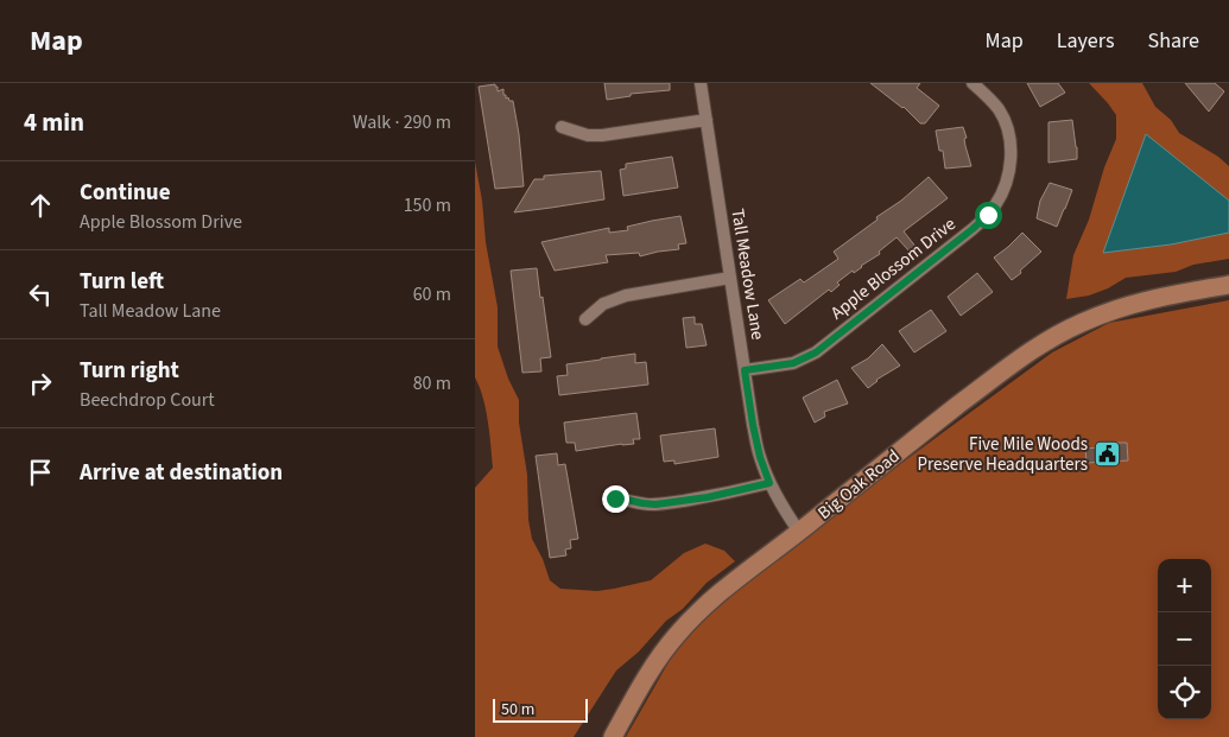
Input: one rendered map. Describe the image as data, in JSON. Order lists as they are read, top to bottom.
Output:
{
  "streets": {
    "street": ["Apple Blossom Drive", "Tall Meadow Lane", "Big Oak Road"]
  },
  "crossings": [
    ["Apple Blossom Drive", "Tall Meadow Lane"],
    ["Tall Meadow Lane", "Big Oak Road"]
  ],
  "places": {
    "public building": ["Five Mile Woods Preserve Headquarters"]
  },
  "scale_bar": "50 m",
  "page": {
    "header": "Map",
    "nav": ["Map", "Layers", "Share"],
    "heading": ["4 min", "Walk · 290 m"],
    "list": [
      ["Continue", "Apple Blossom Drive", "150 m"],
      ["Turn left", "Tall Meadow Lane", "60 m"],
      ["Turn right", "Beechdrop Court", "80 m"],
      "Arrive at destination"
    ],
    "map_buttons": ["+", "−"],
    "scale": "50 m"
  }
}
